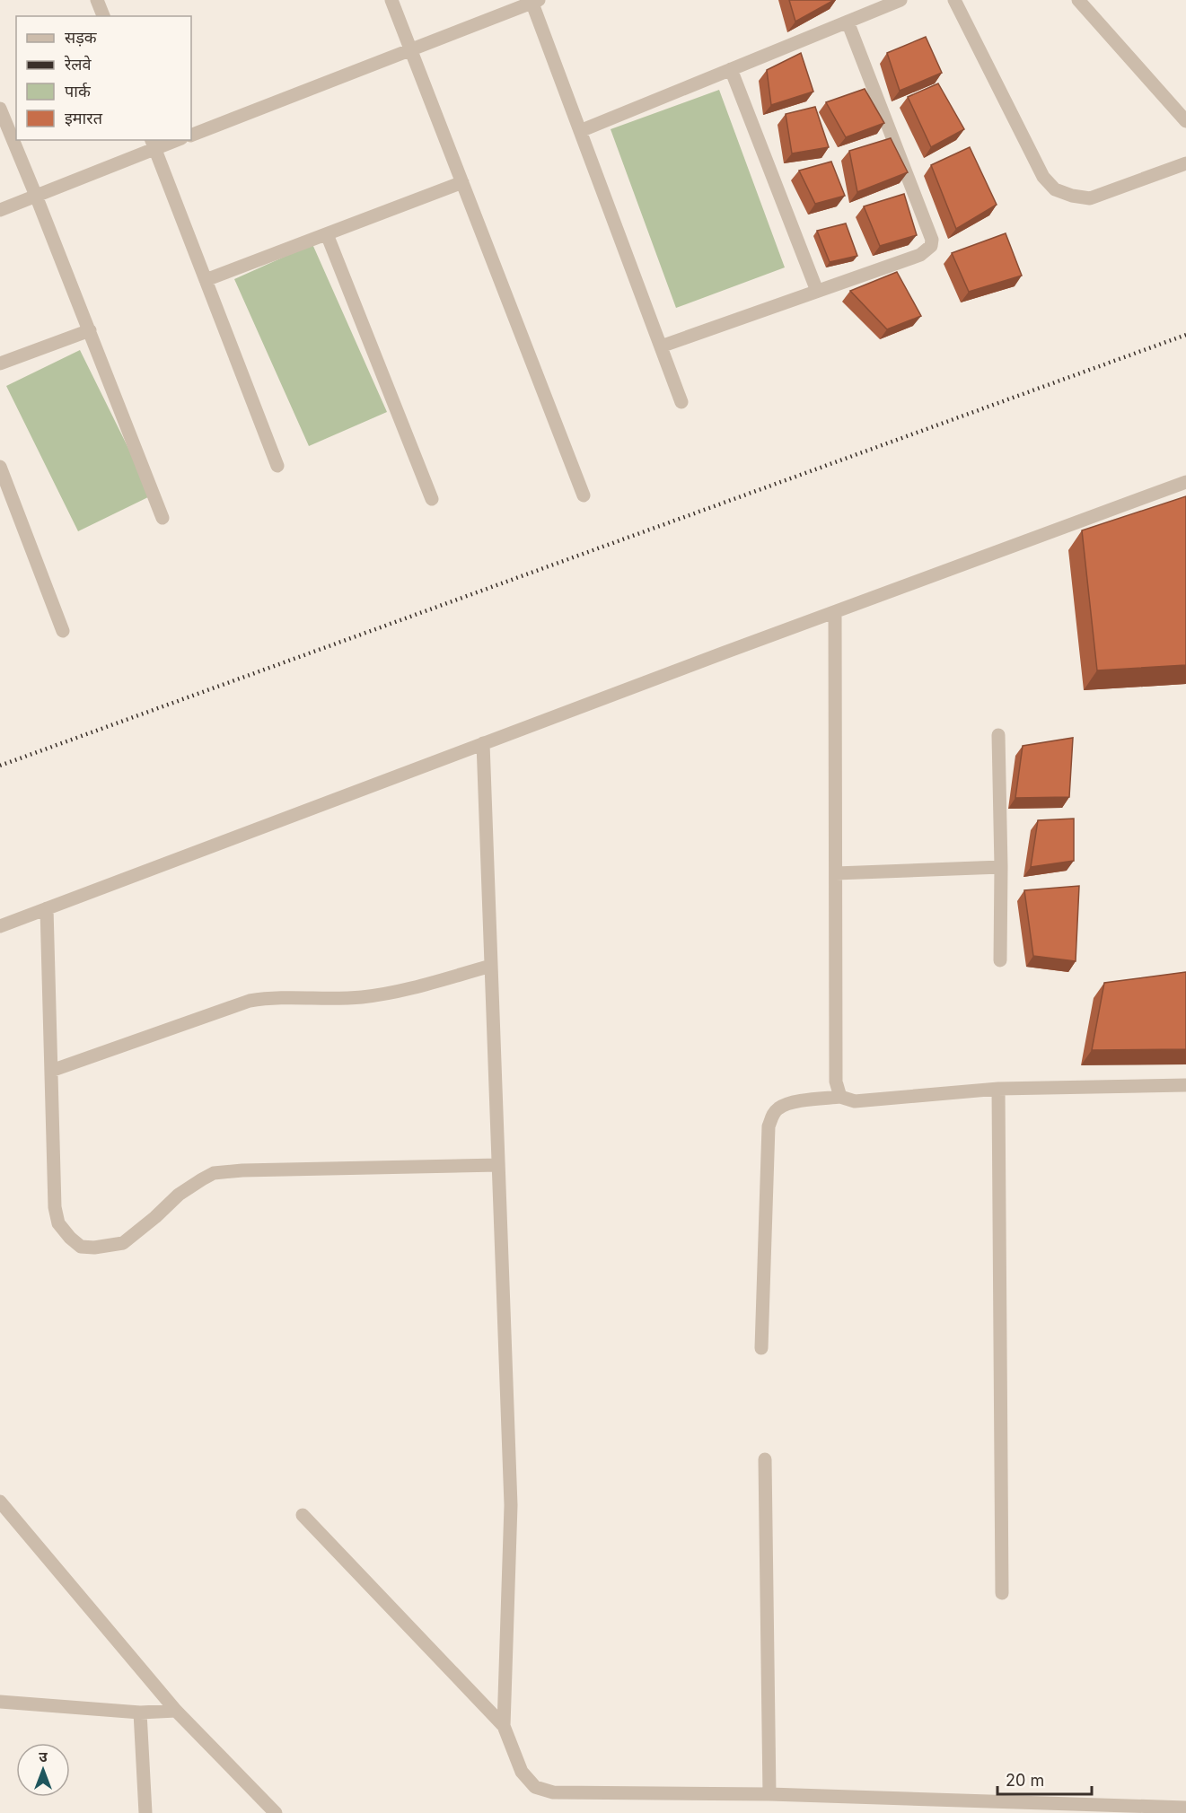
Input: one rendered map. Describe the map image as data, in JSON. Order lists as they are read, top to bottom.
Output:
{
  "legend": [
    "सड़क",
    "रेलवे",
    "पार्क",
    "इमारत"
  ],
  "scale_bar": "20 m",
  "north": "top"
}
